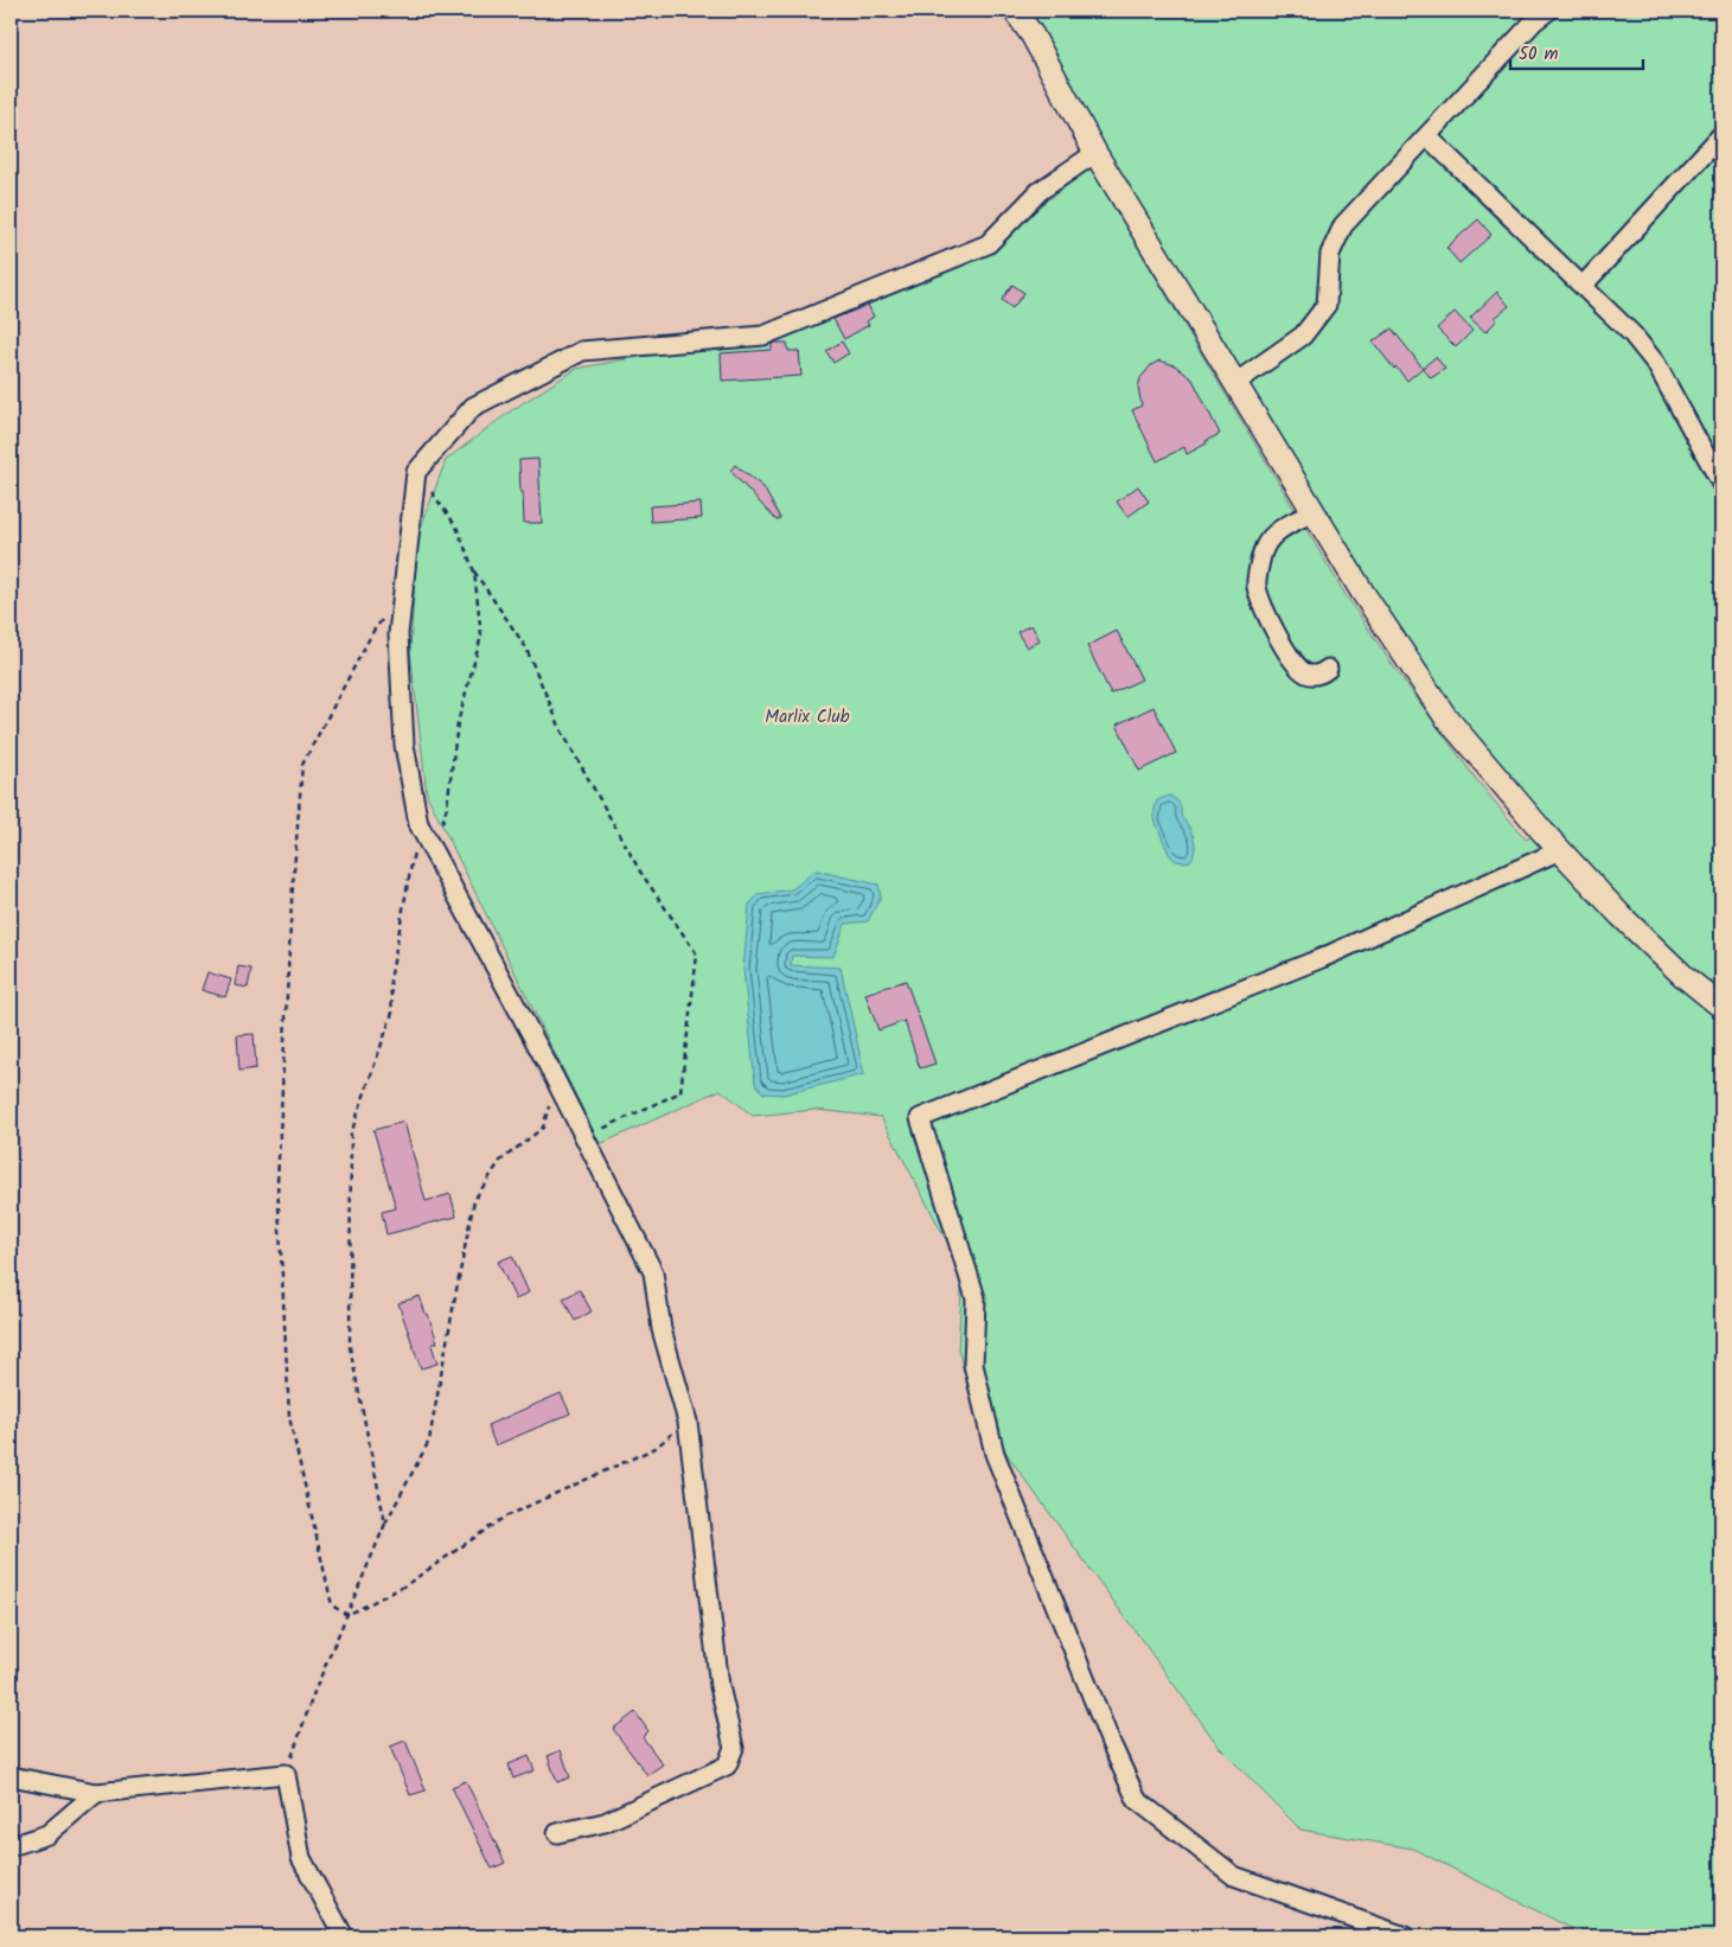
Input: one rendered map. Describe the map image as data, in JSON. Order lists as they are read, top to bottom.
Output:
{
  "parks": ["Marlix Club"],
  "scale_bar": "50 m"
}
